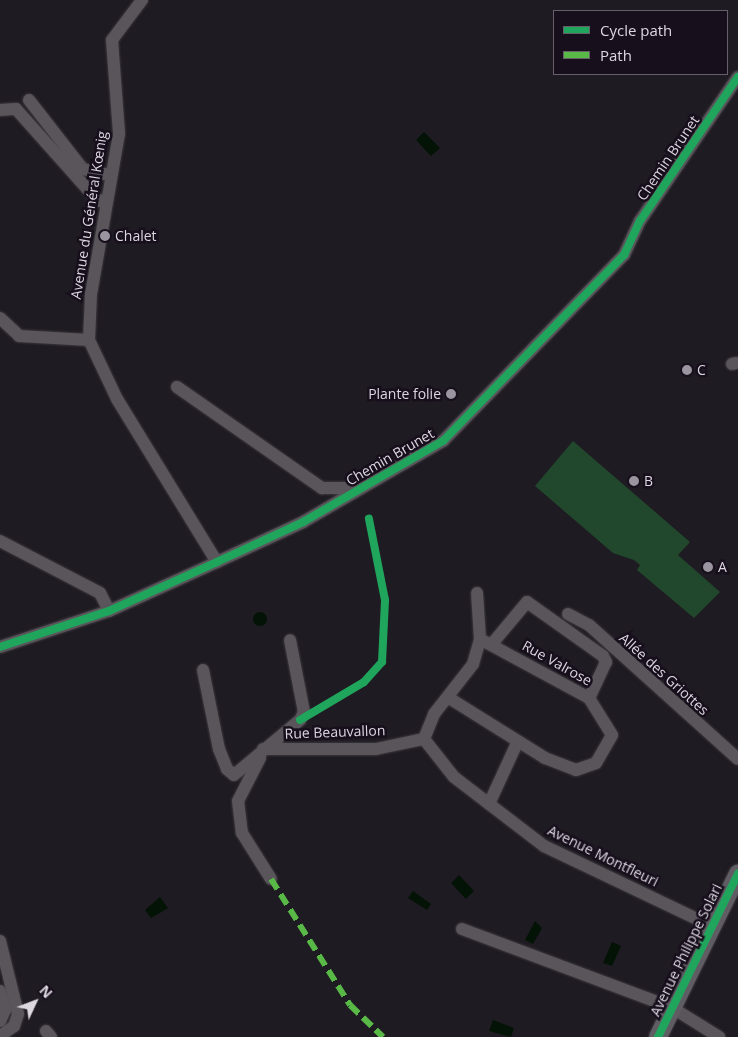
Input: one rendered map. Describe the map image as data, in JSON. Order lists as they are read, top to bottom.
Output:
{
  "streets": {
    "main road": ["Avenue Philippe Solari"],
    "street": [
      "Chemin Brunet",
      "Avenue du Général Kœnig",
      "Rue Valrose",
      "Allée des Griottes",
      "Rue Beauvallon",
      "Avenue Montfleuri"
    ]
  },
  "crossings": [
    ["Chemin Brunet", "Avenue du Général Kœnig"],
    ["Rue Beauvallon", "Avenue Montfleuri"],
    ["Avenue Montfleuri", "Avenue Philippe Solari"]
  ],
  "places": [
    "Chalet",
    "C",
    "Plante folie",
    "B",
    "A"
  ],
  "legend": ["Cycle path", "Path"],
  "north": "top right"
}
